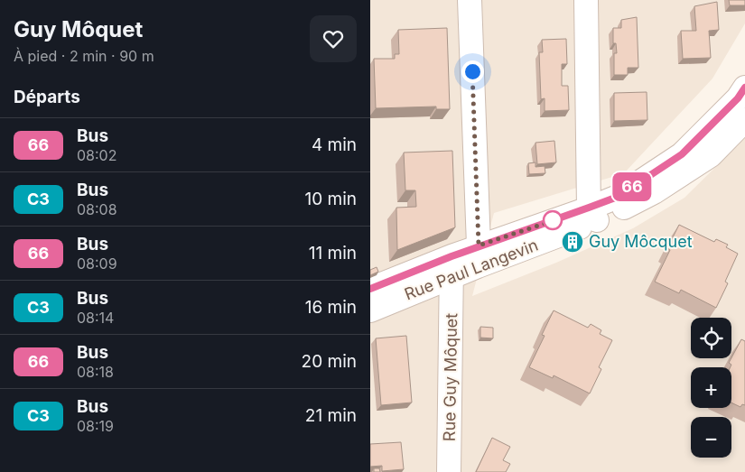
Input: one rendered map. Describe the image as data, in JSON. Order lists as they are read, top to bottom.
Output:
{
  "streets": {
    "street": ["Rue Paul Langevin", "Rue Guy Môquet"]
  },
  "crossings": [
    ["Rue Paul Langevin", "Rue Guy Môquet"]
  ],
  "places": {
    "building": ["Guy Môcquet"]
  },
  "lines": ["bus line 66"],
  "page": {
    "heading": [
      ["Guy Môquet", "À pied · 2 min · 90 m"],
      "Départs"
    ],
    "on_map": "66",
    "list": [
      {
        "mark": "66",
        "name": "Bus",
        "note": "08:02",
        "value": "4 min"
      },
      {
        "mark": "C3",
        "name": "Bus",
        "note": "08:08",
        "value": "10 min"
      },
      {
        "mark": "66",
        "name": "Bus",
        "note": "08:09",
        "value": "11 min"
      },
      {
        "mark": "C3",
        "name": "Bus",
        "note": "08:14",
        "value": "16 min"
      },
      {
        "mark": "66",
        "name": "Bus",
        "note": "08:18",
        "value": "20 min"
      },
      {
        "mark": "C3",
        "name": "Bus",
        "note": "08:19",
        "value": "21 min"
      }
    ],
    "map_buttons": ["+", "−"]
  }
}
